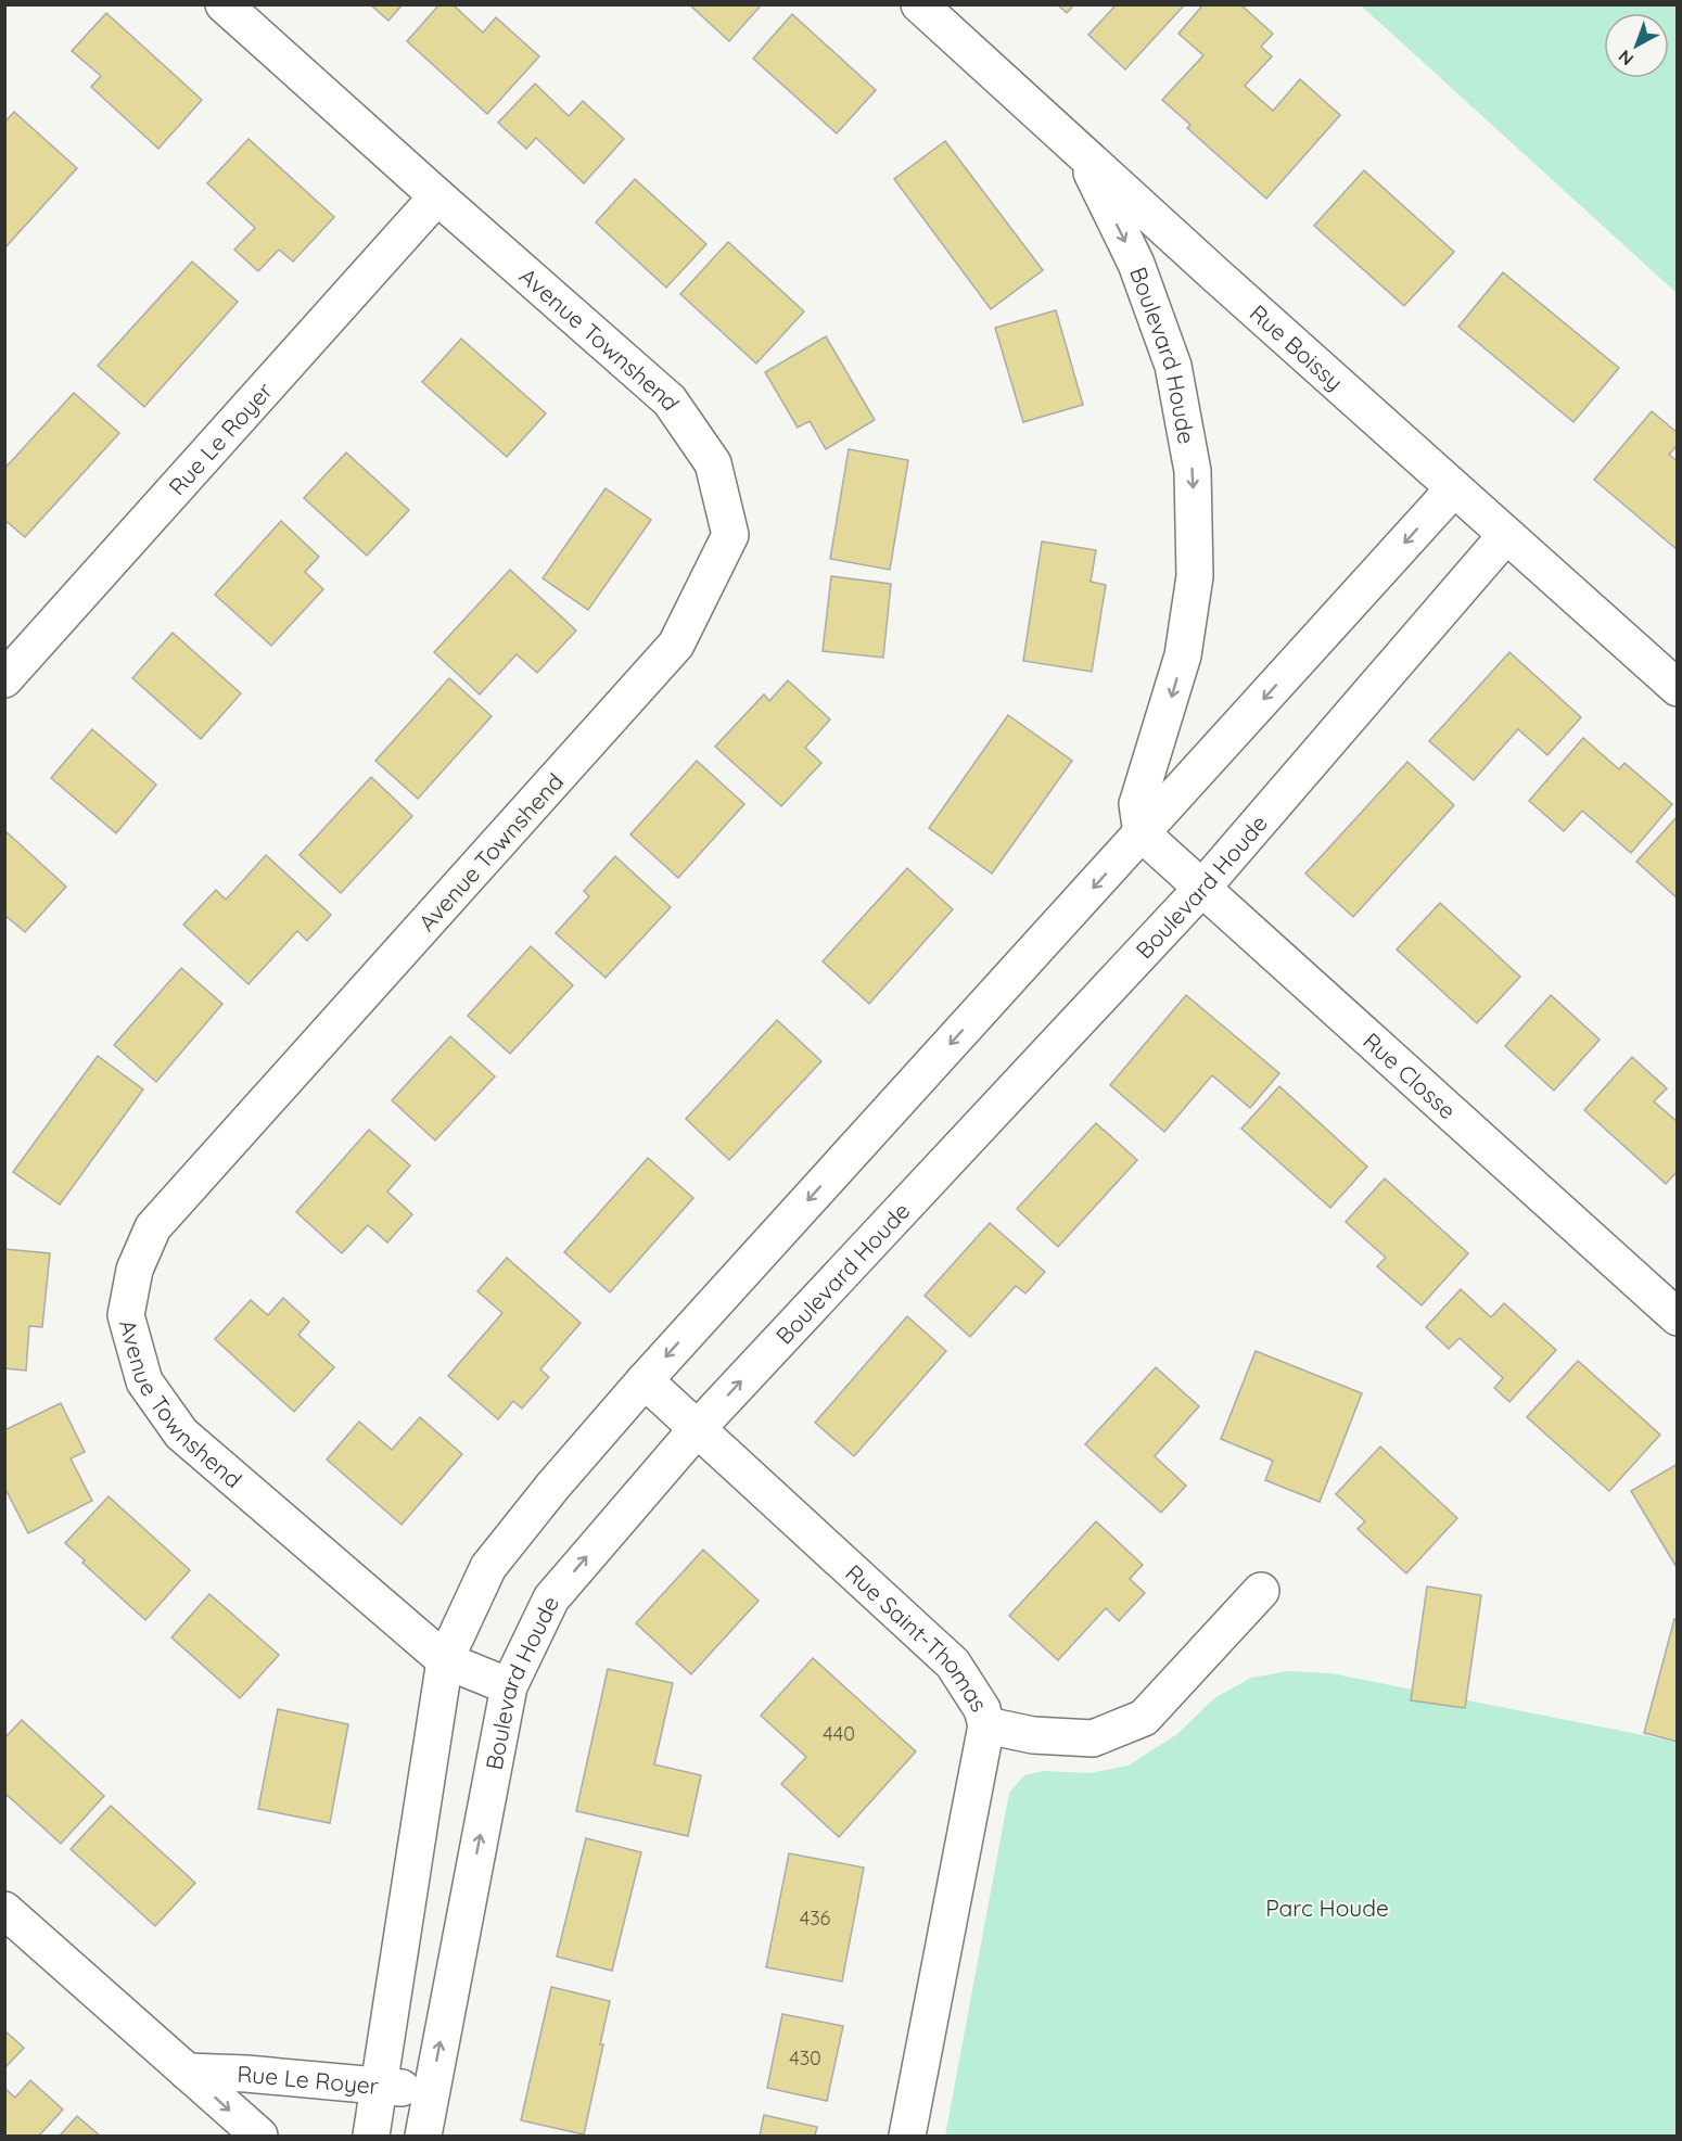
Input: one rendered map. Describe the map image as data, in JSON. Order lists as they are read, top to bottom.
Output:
{
  "streets": {
    "street": [
      "Avenue Townshend",
      "Rue Boissy",
      "Boulevard Houde",
      "Rue Le Royer",
      "Rue Closse",
      "Rue Saint-Thomas"
    ]
  },
  "crossings": [
    ["Avenue Townshend", "Boulevard Houde"],
    ["Avenue Townshend", "Rue Le Royer"],
    ["Rue Boissy", "Boulevard Houde"],
    ["Boulevard Houde", "Rue Le Royer"],
    ["Boulevard Houde", "Rue Closse"],
    ["Boulevard Houde", "Rue Saint-Thomas"]
  ],
  "parks": ["Parc Houde"],
  "house_numbers": ["440", "436", "430"],
  "north": "bottom left"
}
